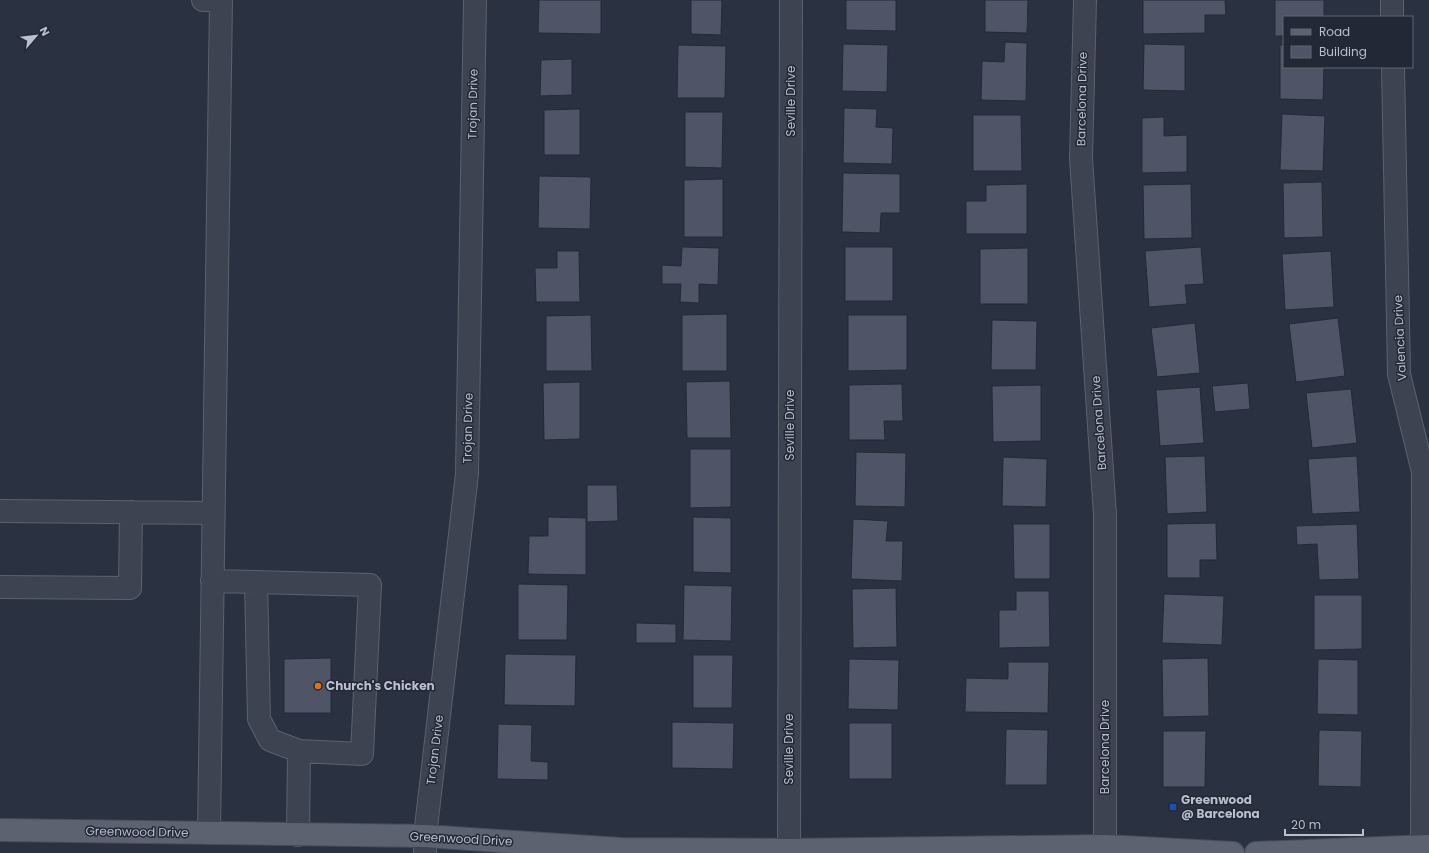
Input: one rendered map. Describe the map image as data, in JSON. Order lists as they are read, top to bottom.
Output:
{
  "streets": {
    "main road": ["Greenwood Drive"],
    "street": [
      "Barcelona Drive",
      "Seville Drive",
      "Trojan Drive",
      "Valencia Drive"
    ]
  },
  "crossings": [
    ["Barcelona Drive", "Greenwood Drive"],
    ["Seville Drive", "Greenwood Drive"],
    ["Trojan Drive", "Greenwood Drive"]
  ],
  "places": {
    "other": ["Church's Chicken"],
    "transit": ["Greenwood @ Barcelona"]
  },
  "legend": ["Road", "Building"],
  "scale_bar": "20 m",
  "north": "top right"
}
